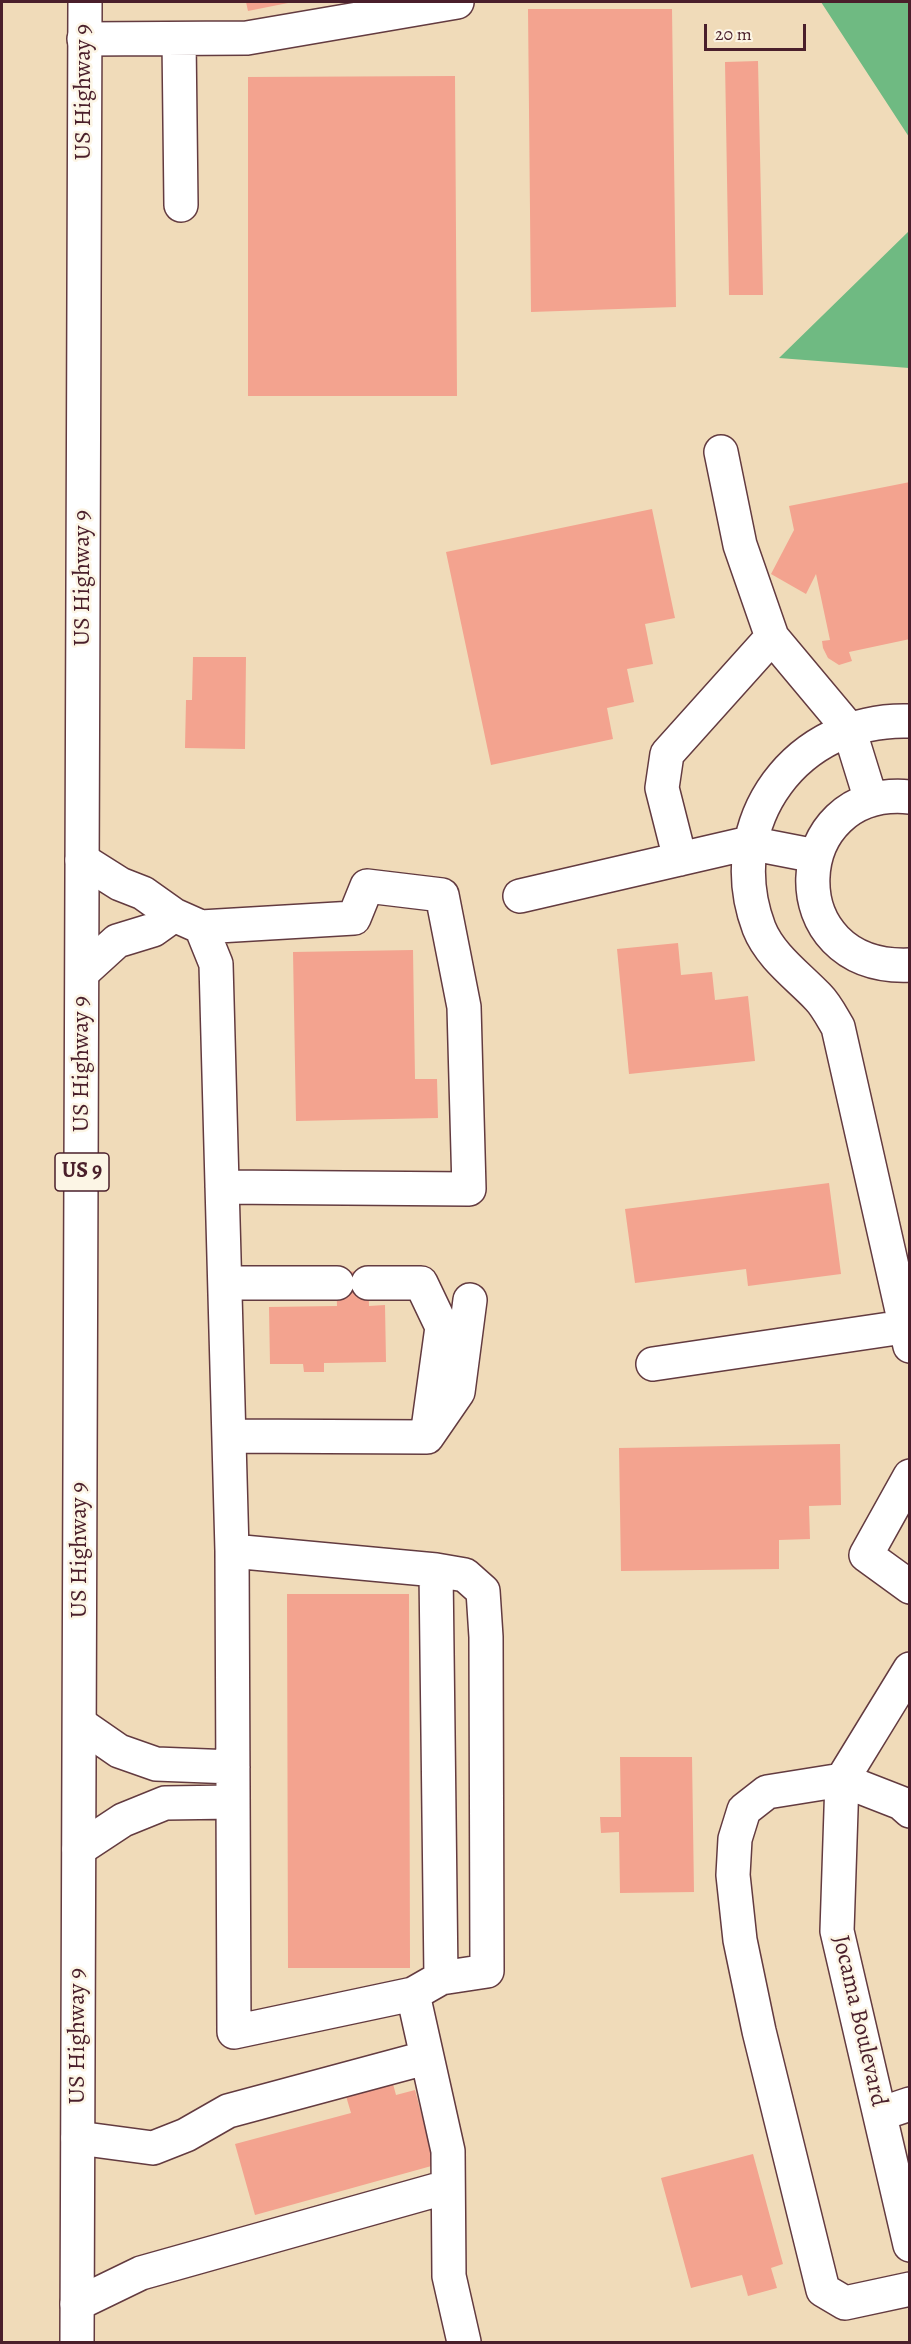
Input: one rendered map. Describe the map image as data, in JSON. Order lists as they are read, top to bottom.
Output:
{
  "streets": {
    "main road": ["US Highway 9", "US 9", "Jocama Boulevard"]
  },
  "scale_bar": "20 m"
}
